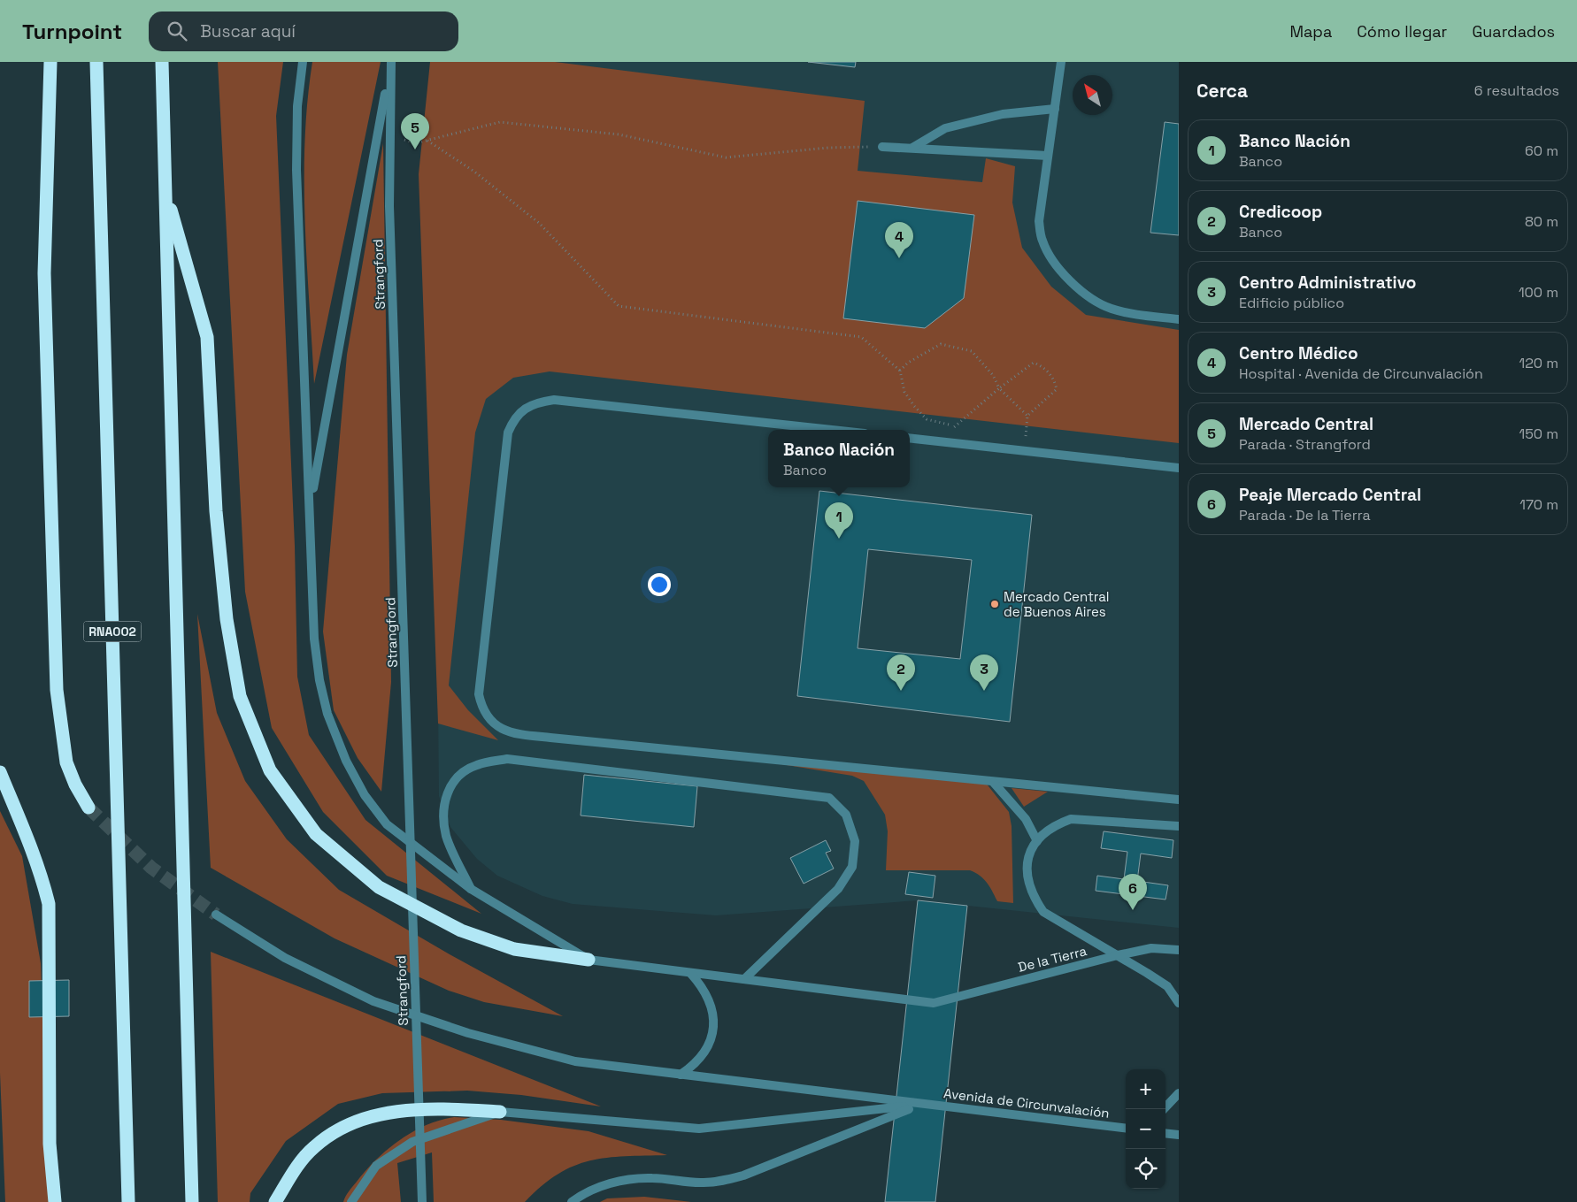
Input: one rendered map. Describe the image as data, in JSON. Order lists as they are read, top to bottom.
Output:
{
  "streets": {
    "highway": ["RNA002"],
    "street": ["Strangford", "De la Tierra", "Avenida de Circunvalación"]
  },
  "places": ["Mercado Central de Buenos Aires"],
  "north": "top left",
  "page": {
    "header": "Turnpoint",
    "search": "Buscar aquí",
    "nav": ["Mapa", "Cómo llegar", "Guardados"],
    "heading": ["Cerca", "6 resultados"],
    "pins": [
      "5",
      "4",
      "1",
      "2",
      "3",
      "6"
    ],
    "list": [
      {
        "mark": "1",
        "name": "Banco Nación",
        "note": "Banco",
        "value": "60 m"
      },
      {
        "mark": "2",
        "name": "Credicoop",
        "note": "Banco",
        "value": "80 m"
      },
      {
        "mark": "3",
        "name": "Centro Administrativo",
        "note": "Edificio público",
        "value": "100 m"
      },
      {
        "mark": "4",
        "name": "Centro Médico",
        "note": "Hospital · Avenida de Circunvalación",
        "value": "120 m"
      },
      {
        "mark": "5",
        "name": "Mercado Central",
        "note": "Parada · Strangford",
        "value": "150 m"
      },
      {
        "mark": "6",
        "name": "Peaje Mercado Central",
        "note": "Parada · De la Tierra",
        "value": "170 m"
      }
    ],
    "popup": ["Banco Nación", "Banco"],
    "map_buttons": ["+", "−"]
  }
}
